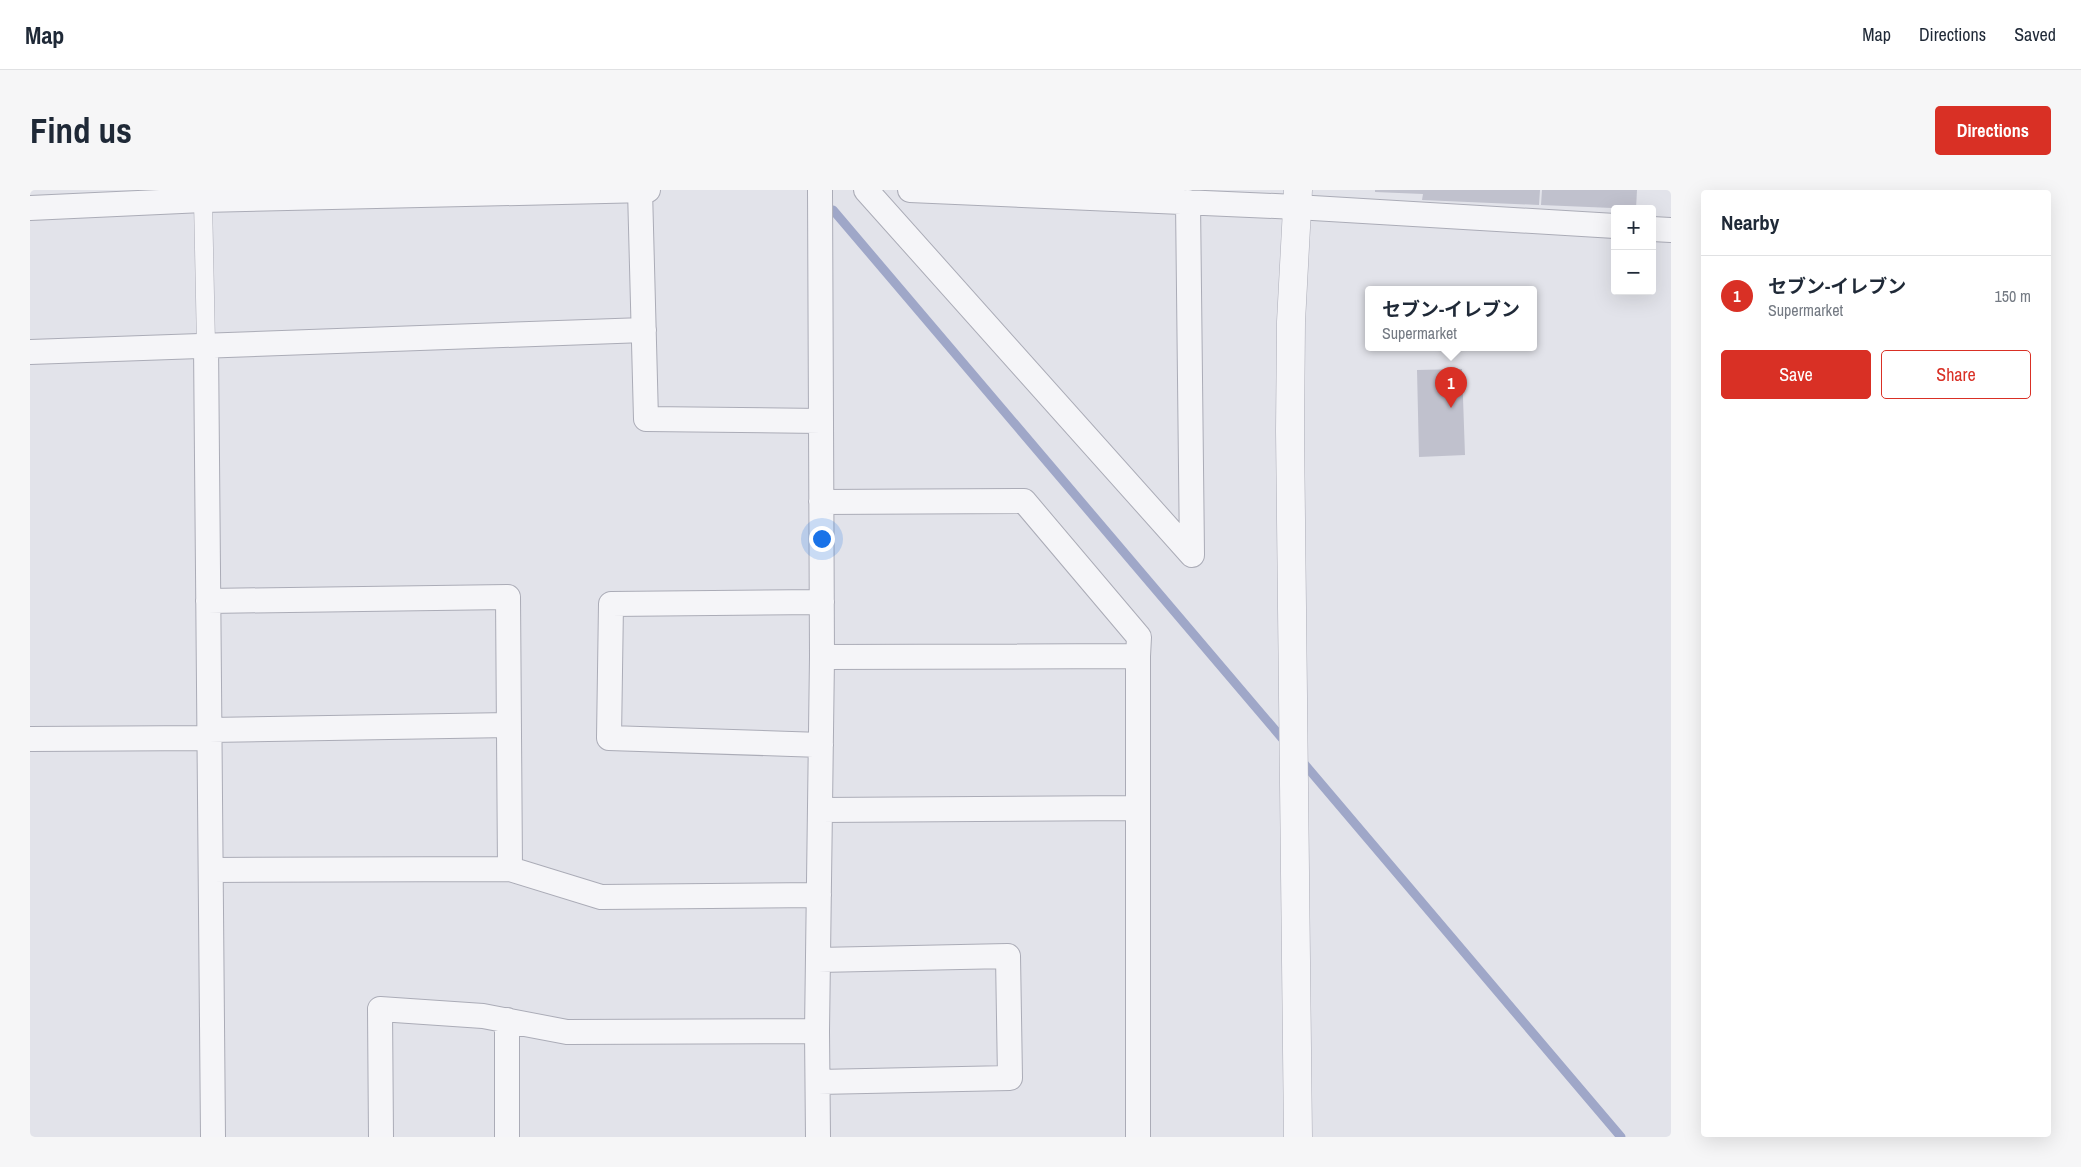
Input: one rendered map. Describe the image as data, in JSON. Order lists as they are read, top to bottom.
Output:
{
  "page": {
    "header": "Map",
    "nav": ["Map", "Directions", "Saved"],
    "buttons": [
      "Directions",
      ["Save", "Share"]
    ],
    "title": "Find us",
    "heading": "Nearby",
    "map_buttons": ["+", "−"],
    "list": [
      {
        "mark": "1",
        "name": "セブン-イレブン",
        "note": "Supermarket",
        "value": "150 m"
      }
    ],
    "popup": ["セブン-イレブン", "Supermarket"],
    "pins": "1"
  }
}
